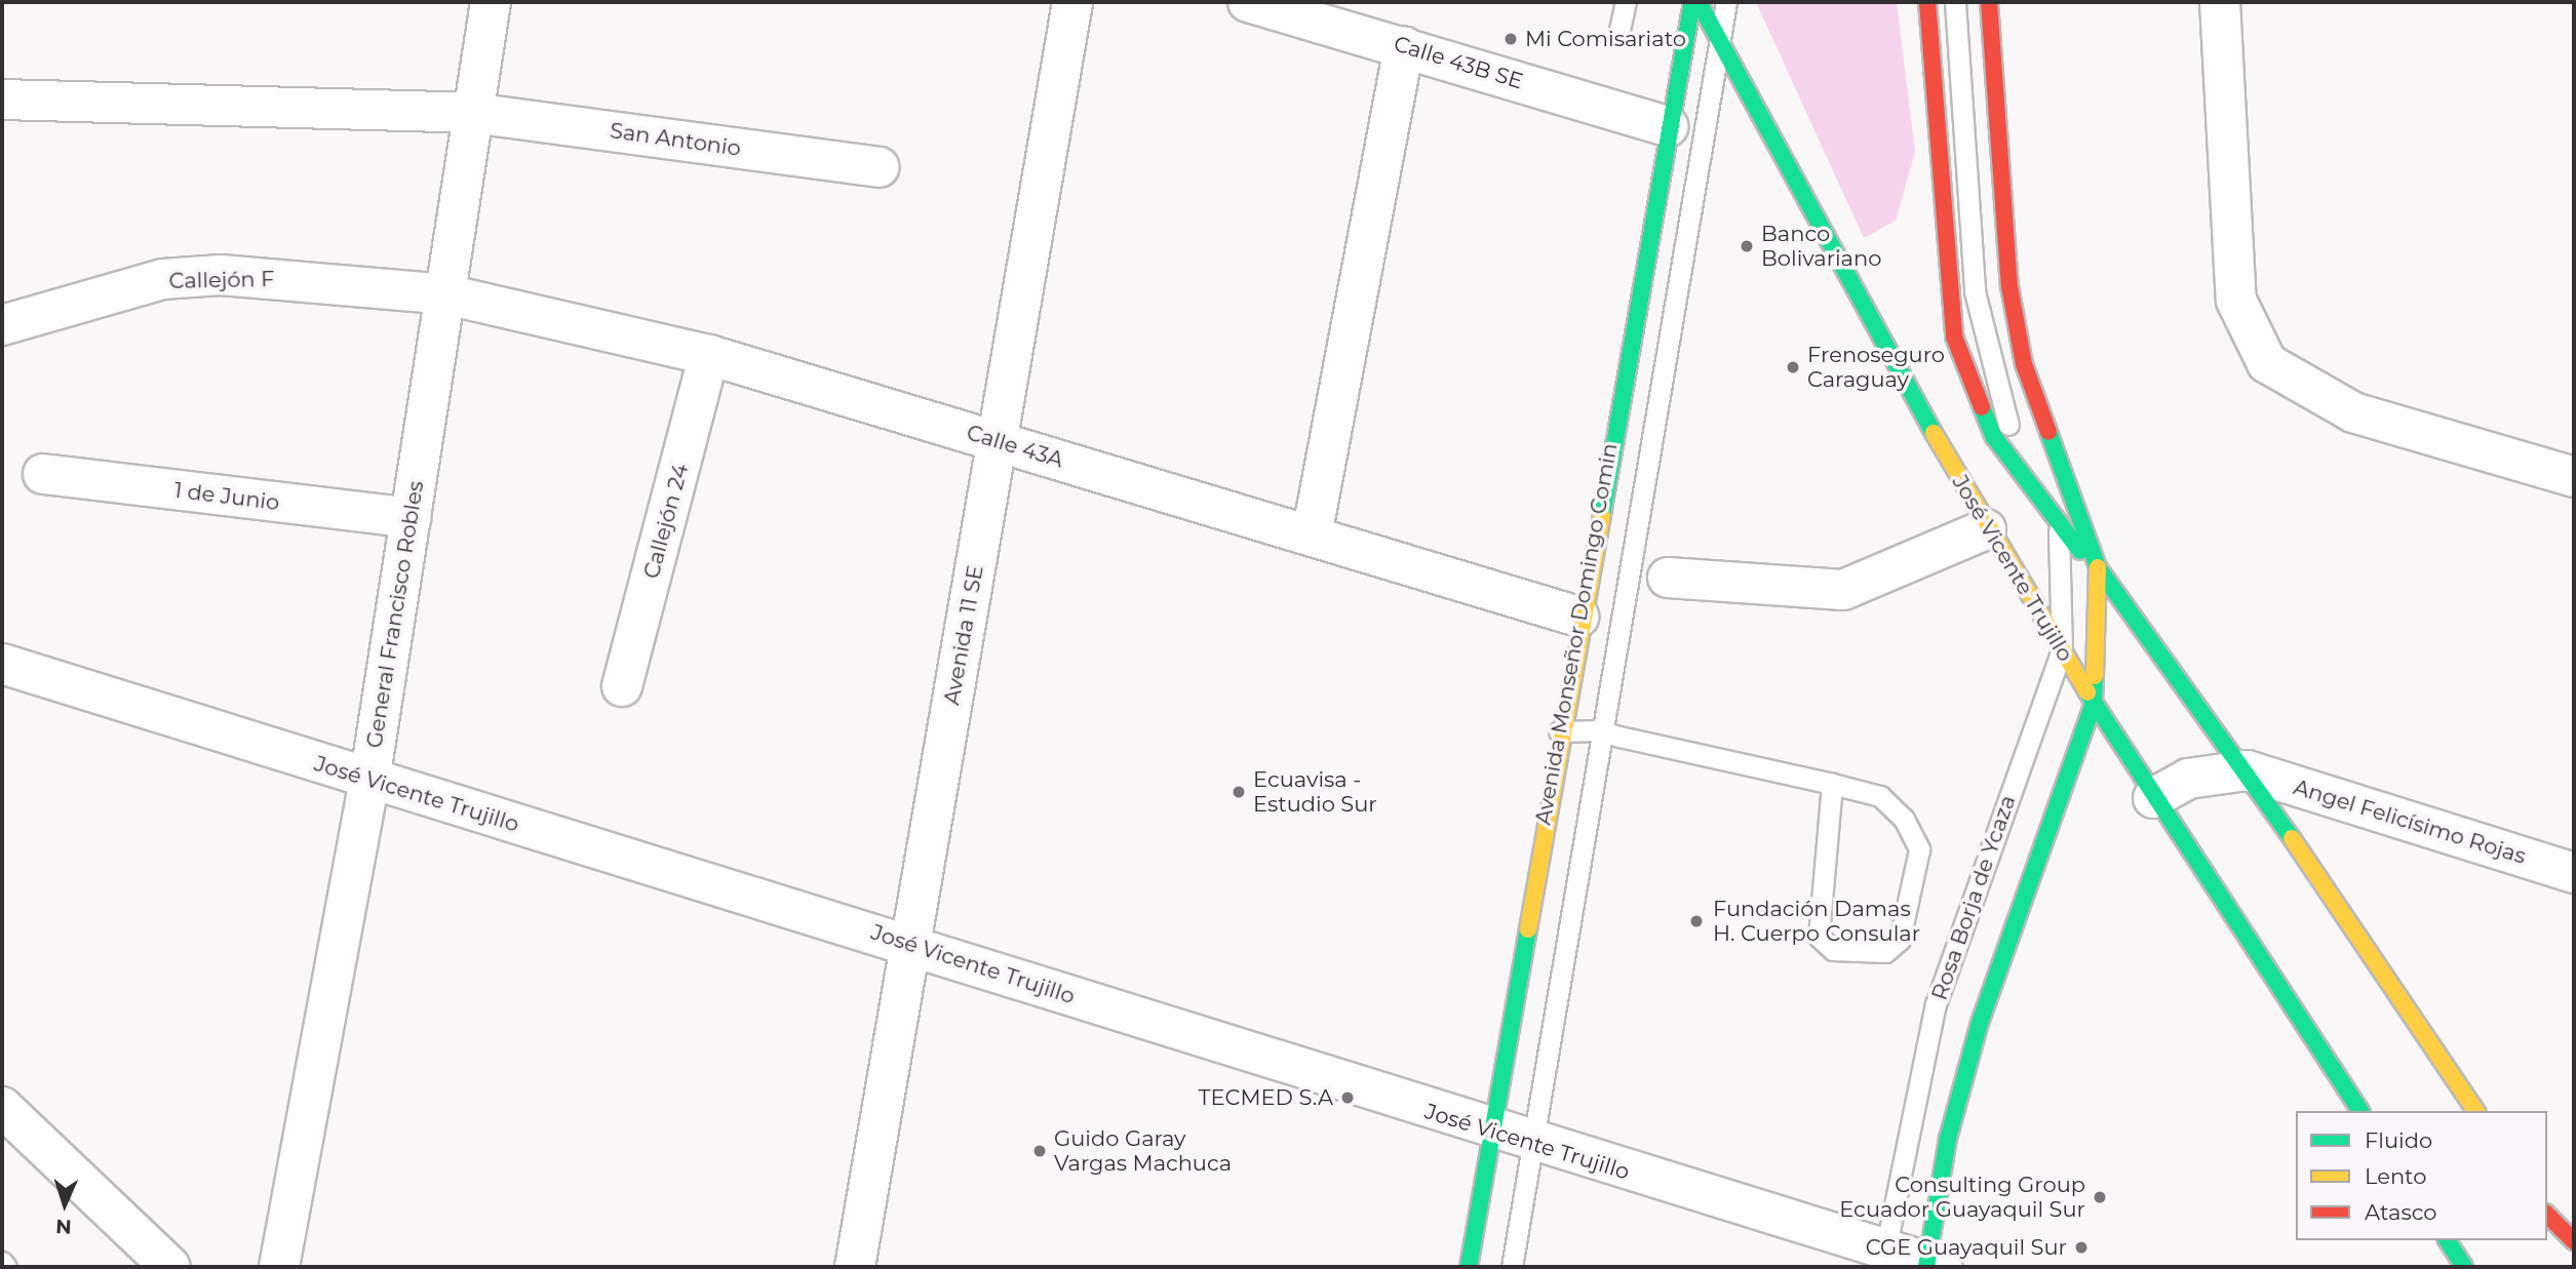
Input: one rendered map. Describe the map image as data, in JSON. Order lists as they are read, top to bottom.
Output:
{
  "streets": {
    "main road": ["José Vicente Trujillo", "Avenida Monseñor Domingo Comin"],
    "street": [
      "Calle 43B SE",
      "San Antonio",
      "Callejón F",
      "Calle 43A",
      "1 de Junio",
      "Callejón 24",
      "General Francisco Robles",
      "Avenida 11 SE",
      "Angel Felicísimo Rojas"
    ],
    "lane": ["Rosa Borja de Ycaza"]
  },
  "crossings": [
    ["Calle 43B SE", "Avenida Monseñor Domingo Comin"],
    ["San Antonio", "General Francisco Robles"],
    ["Callejón F", "Calle 43A"],
    ["Callejón F", "General Francisco Robles"],
    ["Calle 43A", "Callejón 24"],
    ["Calle 43A", "General Francisco Robles"],
    ["Calle 43A", "Avenida Monseñor Domingo Comin"],
    ["Calle 43A", "Avenida 11 SE"],
    ["1 de Junio", "General Francisco Robles"],
    ["José Vicente Trujillo", "General Francisco Robles"],
    ["José Vicente Trujillo", "Avenida Monseñor Domingo Comin"],
    ["José Vicente Trujillo", "Avenida 11 SE"],
    ["José Vicente Trujillo", "Rosa Borja de Ycaza"]
  ],
  "places": [
    "Mi Comisariato",
    "Banco Bolivariano",
    "Frenoseguro Caraguay",
    "Ecuavisa - Estudio Sur",
    "Fundación Damas H. Cuerpo Consular",
    "TECMED S.A",
    "Guido Garay Vargas Machuca",
    "Consulting Group Ecuador Guayaquil Sur",
    "CGE Guayaquil Sur"
  ],
  "legend": ["Fluido", "Lento", "Atasco"],
  "north": "bottom"
}
